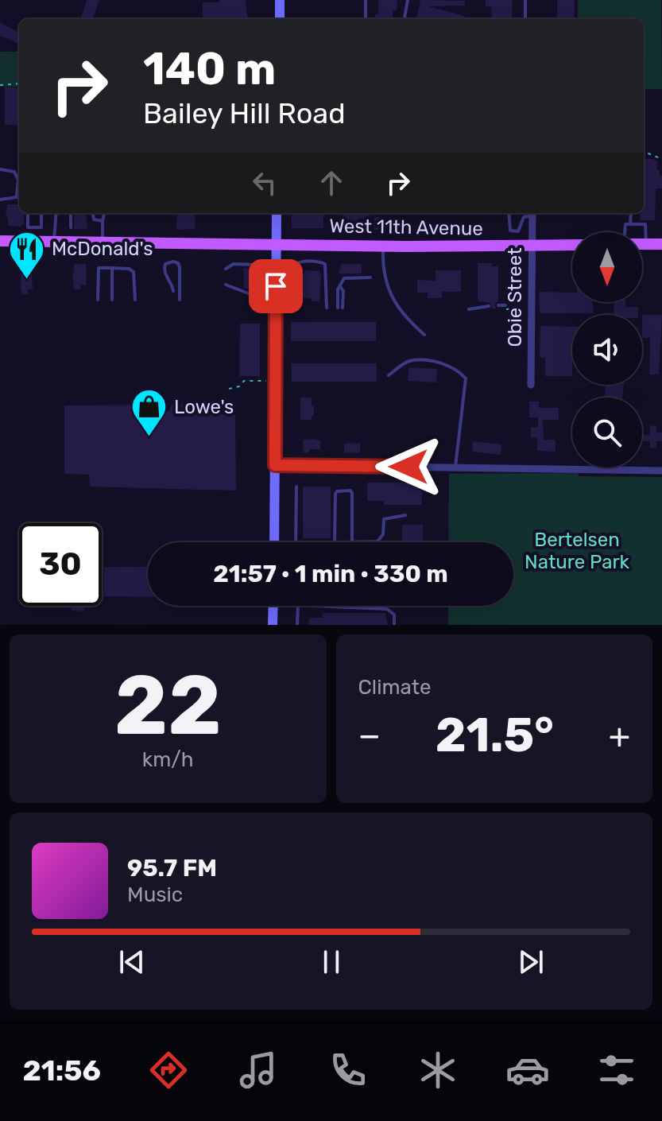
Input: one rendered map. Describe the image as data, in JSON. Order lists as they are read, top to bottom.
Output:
{
  "streets": {
    "main road": ["West 11th Avenue"],
    "street": ["Obie Street"]
  },
  "crossings": [
    ["West 11th Avenue", "Obie Street"]
  ],
  "parks": ["Bertelsen Nature Park"],
  "places": {
    "restaurant": ["McDonald's"],
    "shop": ["Lowe's"]
  },
  "north": "bottom",
  "page": {
    "turn": ["140 m", "Bailey Hill Road"],
    "limit": "30",
    "trip": "21:57 · 1 min · 330 m",
    "tile": [
      ["22", "km/h"],
      "Climate"
    ],
    "heat": ["−", "21.5°", "+"],
    "song": ["95.7 FM", "Music"],
    "tabs": "21:56"
  }
}
